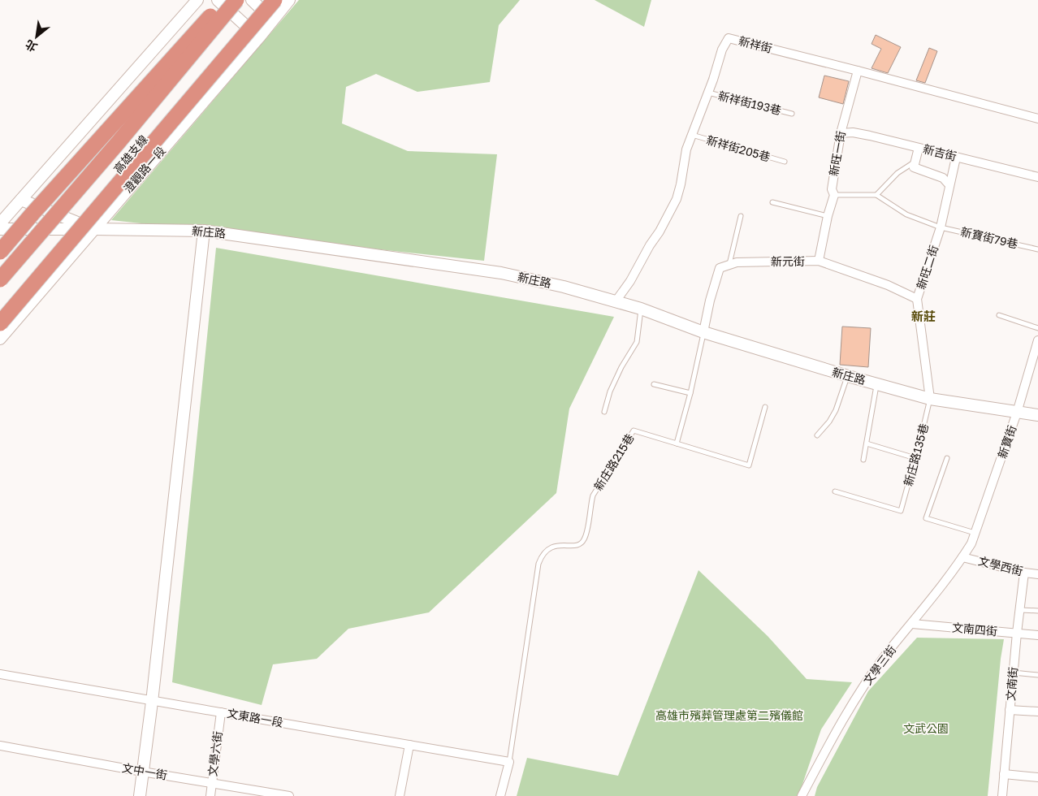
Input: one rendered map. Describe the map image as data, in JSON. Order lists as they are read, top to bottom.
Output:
{
  "streets": {
    "highway": ["高雄支線"],
    "street": [
      "新祥街",
      "新吉街",
      "新旺一街",
      "澄觀路一段",
      "新庄路",
      "新元街",
      "新旺二街",
      "新寶街",
      "文學西街",
      "文南四街",
      "文學三街",
      "文南街",
      "文東路一段",
      "文學六街",
      "文中一街"
    ],
    "lane": [
      "新祥街193巷",
      "新祥街205巷",
      "新寶街79巷",
      "新庄路135巷",
      "新庄路215巷"
    ]
  },
  "crossings": [
    ["新祥街", "新祥街193巷"],
    ["新祥街", "新祥街205巷"],
    ["新祥街", "新旺一街"],
    ["新祥街", "新庄路"],
    ["新吉街", "新旺一街"],
    ["新吉街", "新旺二街"],
    ["新旺一街", "新元街"],
    ["澄觀路一段", "新庄路"],
    ["新庄路", "新旺二街"],
    ["新庄路", "新寶街"],
    ["新庄路", "新庄路135巷"],
    ["新寶街79巷", "新旺二街"],
    ["新元街", "新旺二街"],
    ["新旺二街", "新庄路135巷"],
    ["新寶街", "文學三街"],
    ["新庄路215巷", "文東路一段"],
    ["文學西街", "文學三街"],
    ["文學西街", "文南街"],
    ["文南四街", "文學三街"],
    ["文南四街", "文南街"],
    ["文東路一段", "文學六街"],
    ["文學六街", "文中一街"]
  ],
  "districts": ["新莊"],
  "parks": ["高雄市殯葬管理處第二殯儀館", "文武公園"],
  "north": "bottom left"
}
